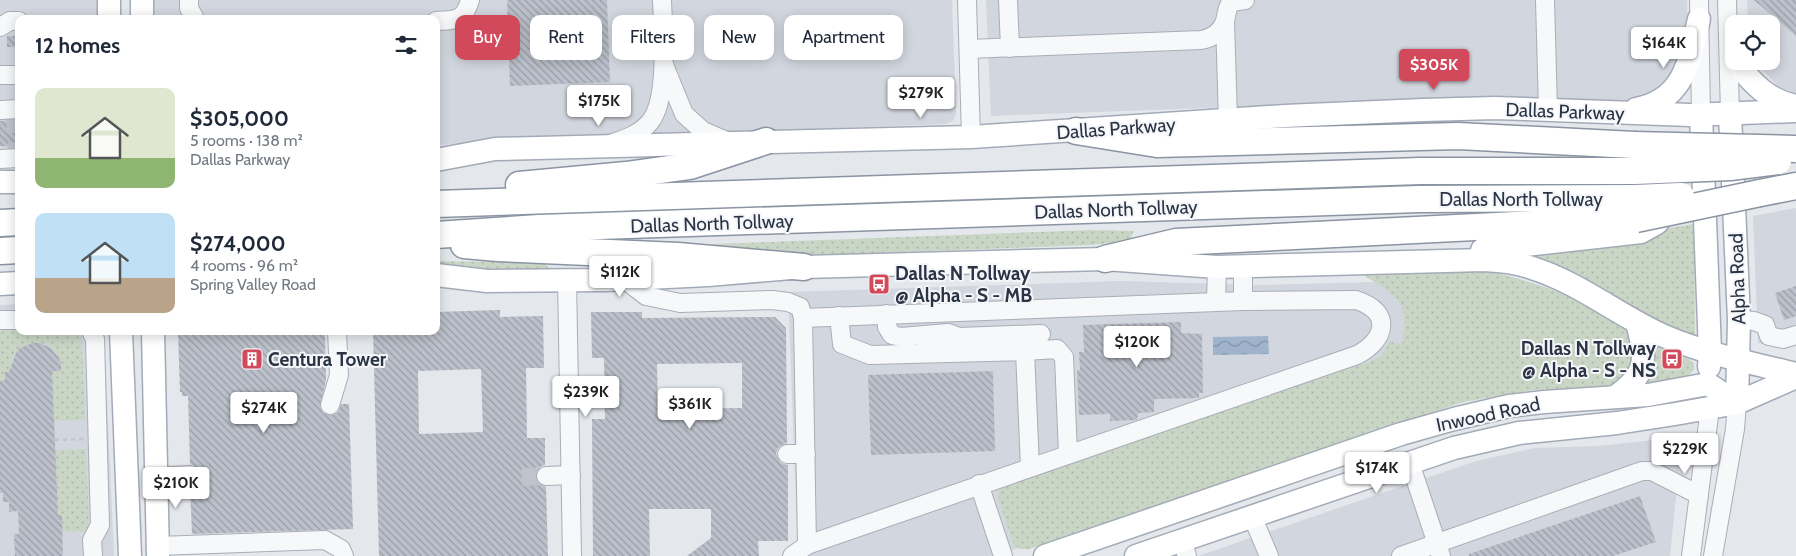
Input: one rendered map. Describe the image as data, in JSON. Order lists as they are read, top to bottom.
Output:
{
  "streets": {
    "highway": ["Dallas North Tollway"],
    "main road": ["Dallas Parkway", "Alpha Road", "Inwood Road"]
  },
  "crossings": [
    ["Dallas Parkway", "Alpha Road"],
    ["Alpha Road", "Inwood Road"]
  ],
  "places": {
    "bus stop": ["Dallas N Tollway @ Alpha - S - MB", "Dallas N Tollway @ Alpha - S - NS"],
    "building": ["Centura Tower"]
  },
  "page": {
    "chip": [
      "Buy",
      "Rent",
      "Filters",
      "New",
      "Apartment"
    ],
    "heading": "12 homes",
    "price": [
      "$164K",
      "$305K",
      "$279K",
      "$175K",
      "$112K",
      "$120K",
      "$239K",
      "$361K",
      "$274K",
      "$229K",
      "$174K",
      "$210K"
    ],
    "list": [
      {
        "name": "$305,000",
        "note": "5 rooms · 138 m² · Dallas Parkway"
      },
      {
        "name": "$274,000",
        "note": "4 rooms · 96 m² · Spring Valley Road"
      }
    ]
  }
}
